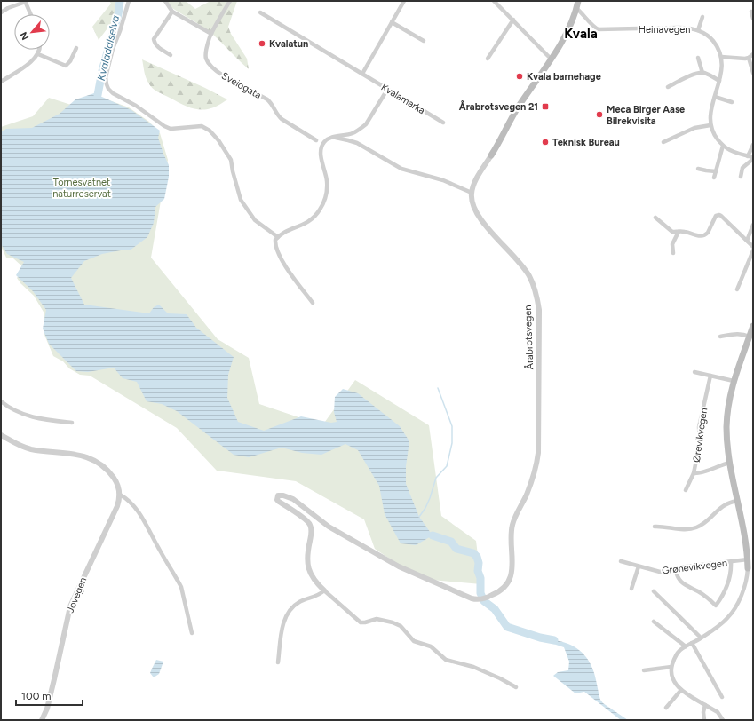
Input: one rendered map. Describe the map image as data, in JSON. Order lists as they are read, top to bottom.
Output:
{
  "streets": {
    "street": [
      "Heinavegen",
      "Sveiogata",
      "Kvalamarka",
      "Årabrotsvegen",
      "Ørevikvegen",
      "Grønevikvegen",
      "Jovegen"
    ]
  },
  "districts": ["Kvala"],
  "water": ["Kvaladalselva"],
  "parks": ["Tornesvatnet naturreservat"],
  "places": {
    "other": [
      "Kvalatun",
      "Kvala barnehage",
      "Meca Birger Aase Bilrekvisita",
      "Teknisk Bureau"
    ],
    "transit": ["Årabrotsvegen 21"]
  },
  "scale_bar": "100 m",
  "north": "bottom left"
}
